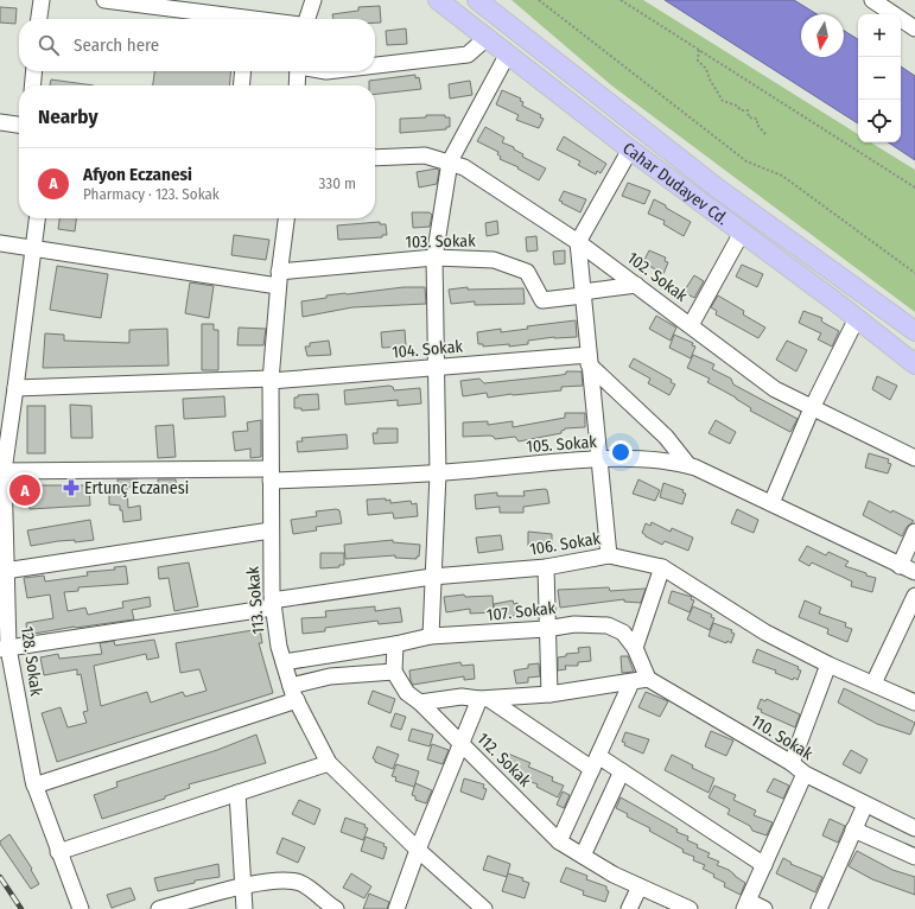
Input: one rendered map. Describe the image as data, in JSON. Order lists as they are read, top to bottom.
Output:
{
  "streets": {
    "main road": ["Cahar Dudayev Cd."],
    "street": [
      "103. Sokak",
      "102. Sokak",
      "104. Sokak",
      "105. Sokak",
      "106. Sokak",
      "113. Sokak",
      "107. Sokak",
      "128. Sokak",
      "110. Sokak",
      "112. Sokak"
    ]
  },
  "crossings": [
    ["103. Sokak", "113. Sokak"],
    ["103. Sokak", "128. Sokak"],
    ["104. Sokak", "113. Sokak"],
    ["104. Sokak", "128. Sokak"],
    ["105. Sokak", "113. Sokak"],
    ["105. Sokak", "128. Sokak"],
    ["106. Sokak", "113. Sokak"],
    ["106. Sokak", "128. Sokak"],
    ["113. Sokak", "107. Sokak"],
    ["107. Sokak", "110. Sokak"]
  ],
  "places": {
    "pharmacy": ["Ertunç Eczanesi"]
  },
  "north": "bottom",
  "page": {
    "map_buttons": ["+", "−"],
    "search": "Search here",
    "heading": "Nearby",
    "list": [
      {
        "mark": "A",
        "name": "Afyon Eczanesi",
        "note": "Pharmacy · 123. Sokak",
        "value": "330 m"
      }
    ],
    "pins": "A"
  }
}
